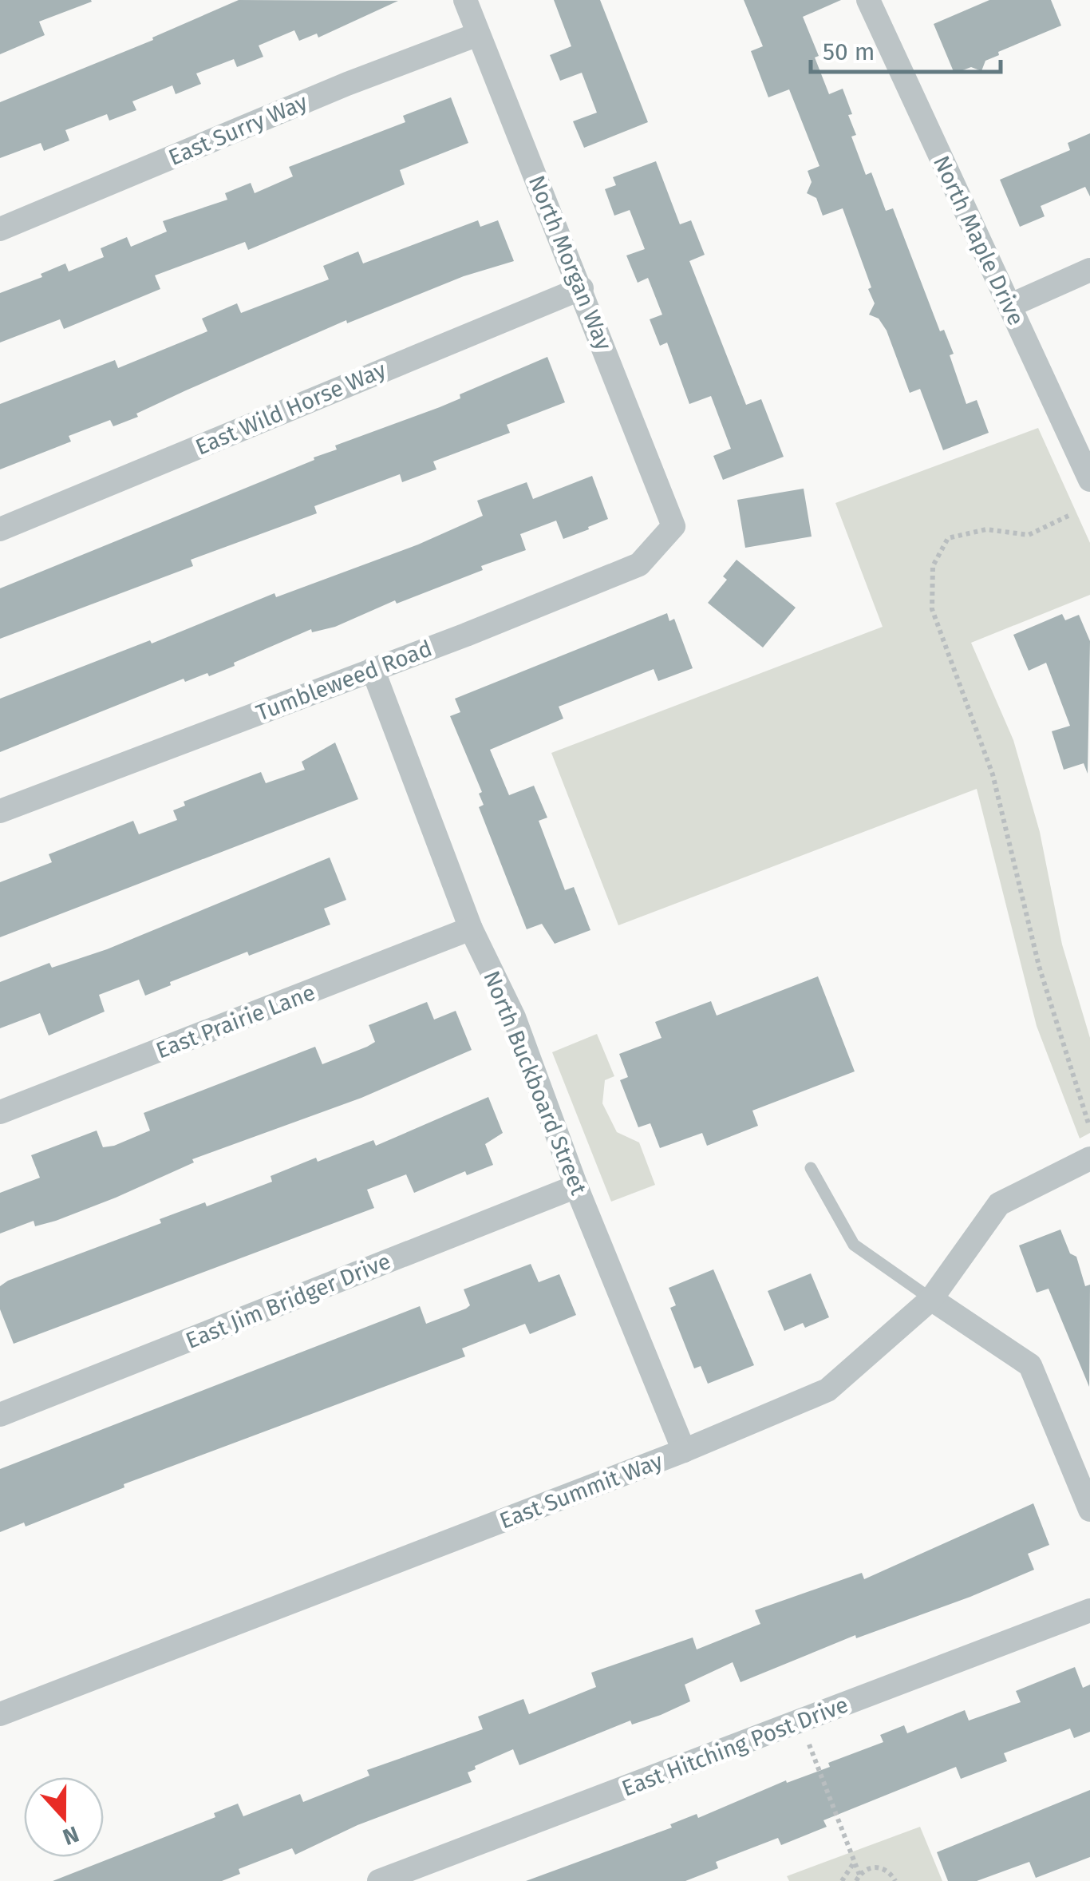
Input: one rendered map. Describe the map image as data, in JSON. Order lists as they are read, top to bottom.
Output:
{
  "streets": {
    "street": [
      "East Surry Way",
      "North Maple Drive",
      "North Morgan Way",
      "East Wild Horse Way",
      "Tumbleweed Road",
      "East Prairie Lane",
      "North Buckboard Street",
      "East Jim Bridger Drive",
      "East Summit Way",
      "East Hitching Post Drive"
    ]
  },
  "crossings": [
    ["East Surry Way", "North Morgan Way"],
    ["North Morgan Way", "East Wild Horse Way"],
    ["North Morgan Way", "Tumbleweed Road"],
    ["Tumbleweed Road", "North Buckboard Street"],
    ["East Prairie Lane", "North Buckboard Street"],
    ["North Buckboard Street", "East Jim Bridger Drive"],
    ["North Buckboard Street", "East Summit Way"]
  ],
  "scale_bar": "50 m",
  "north": "bottom"
}
